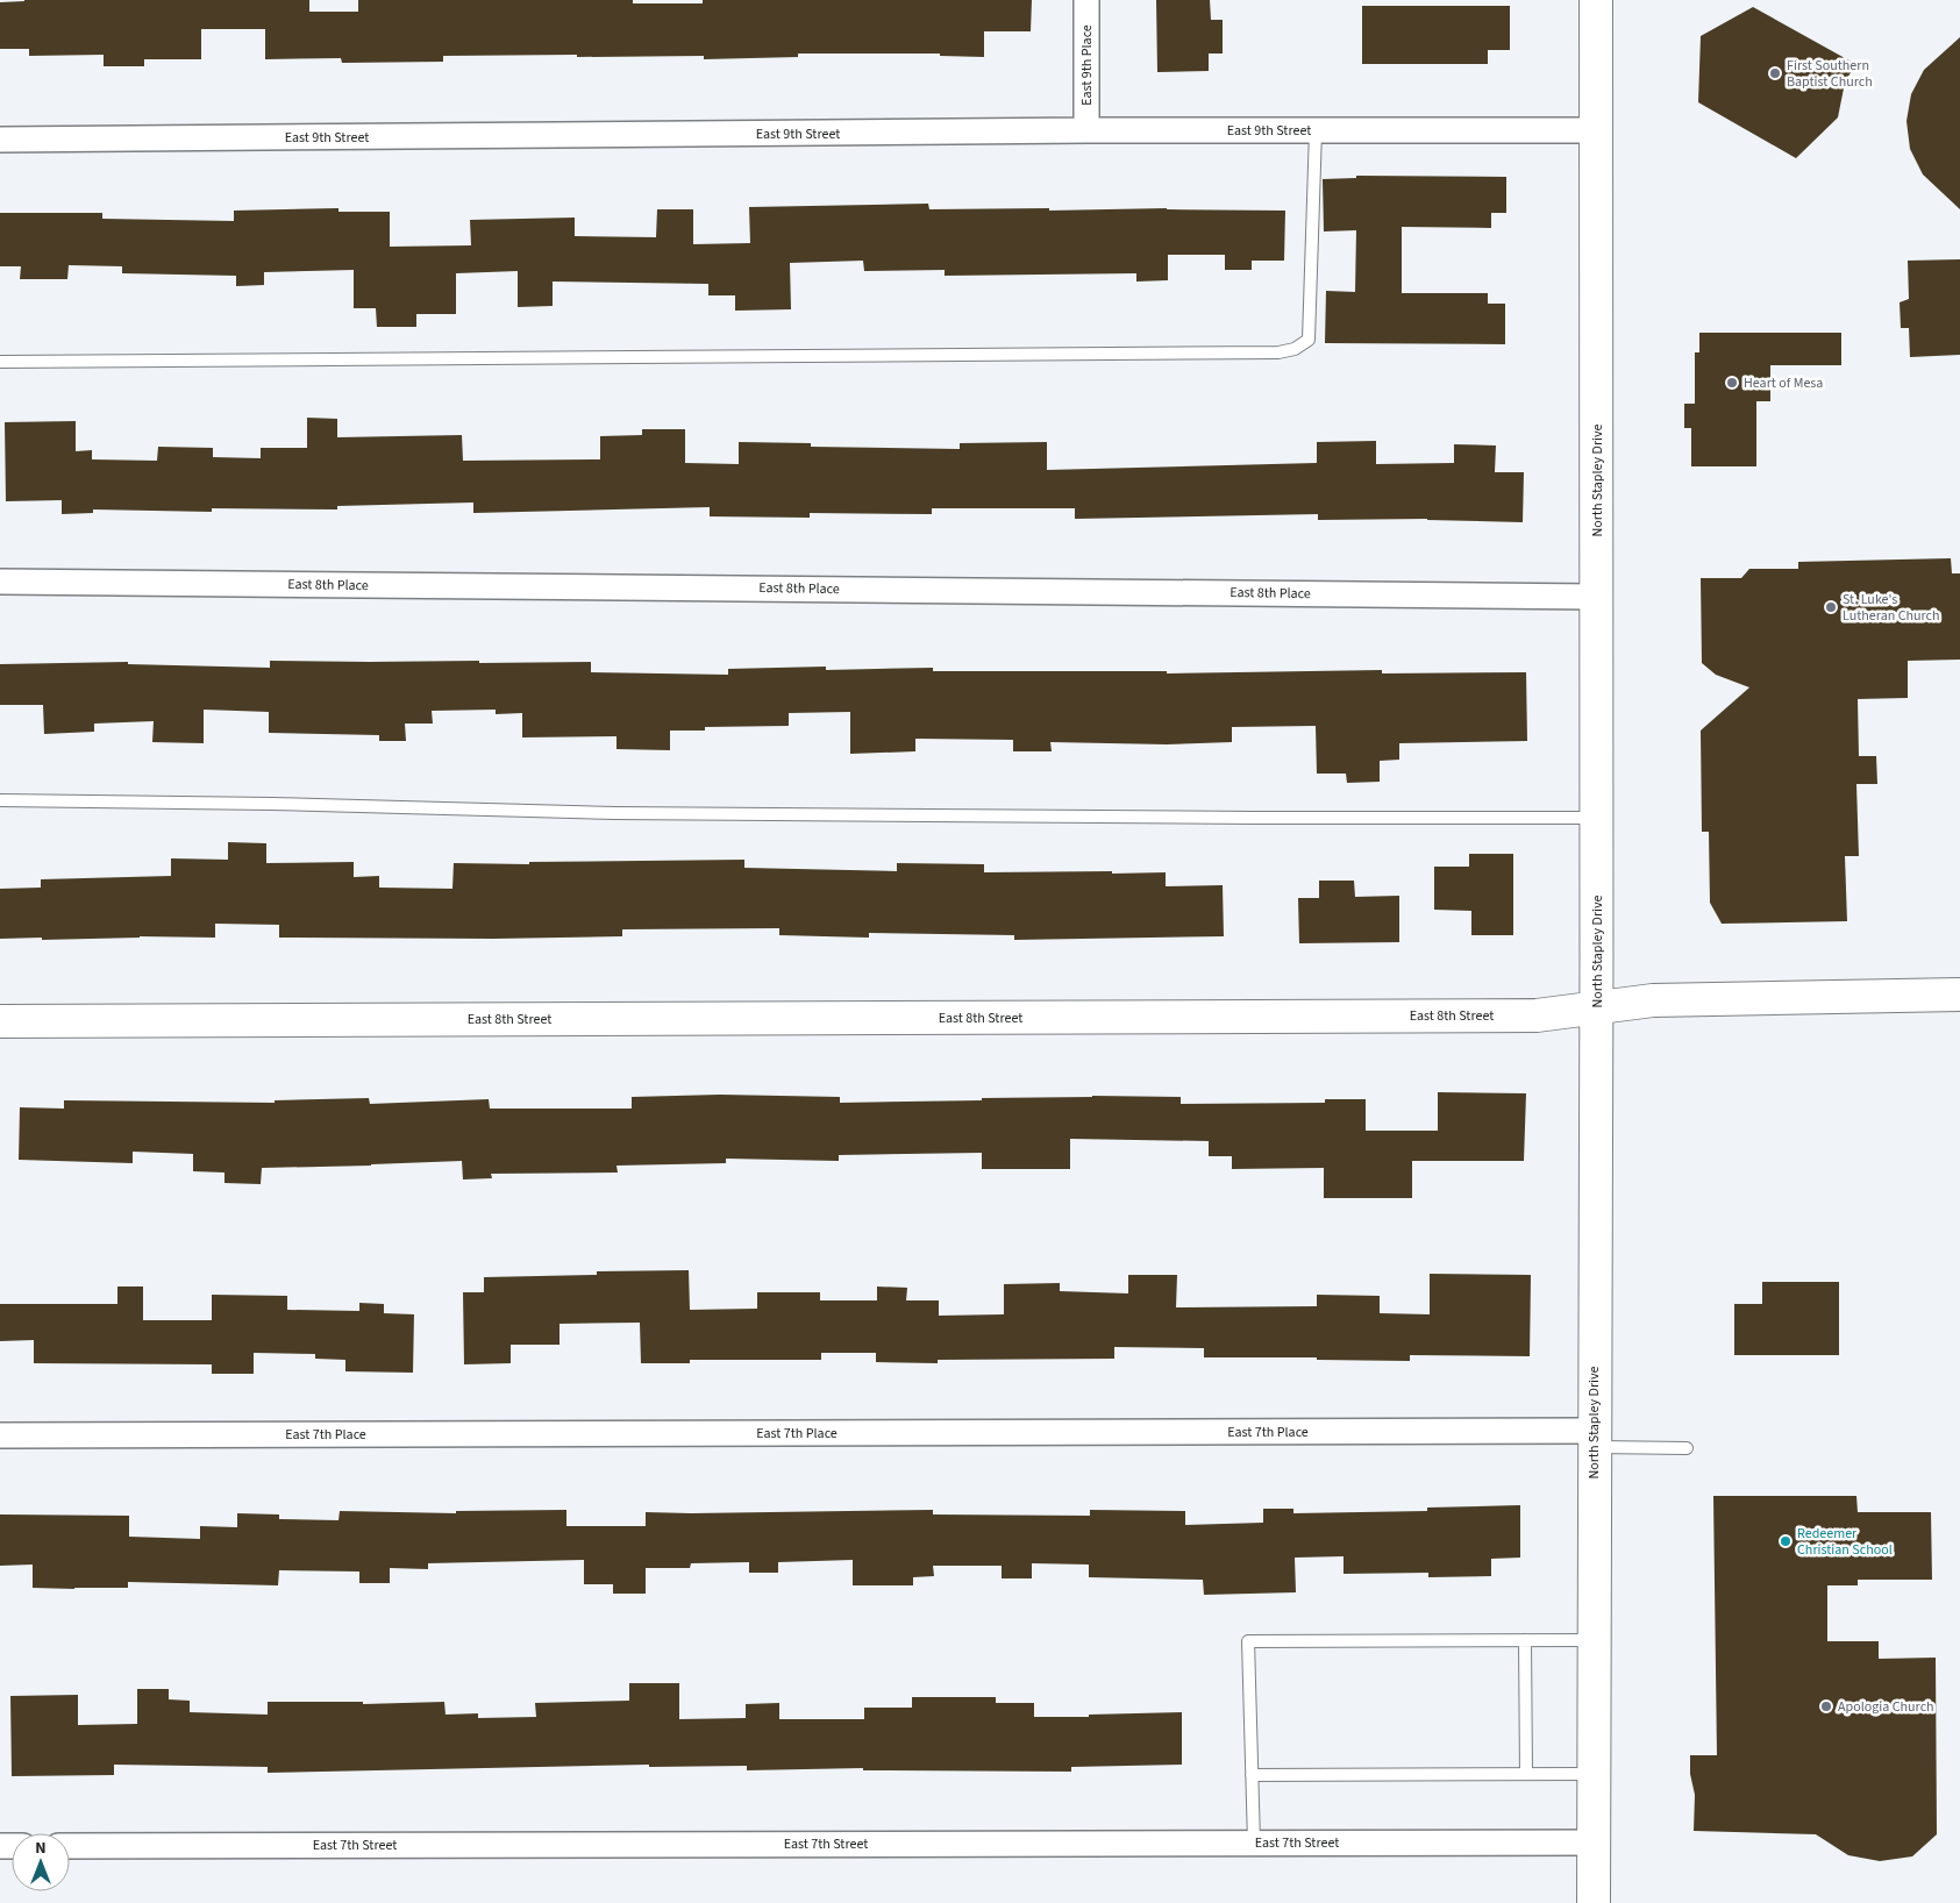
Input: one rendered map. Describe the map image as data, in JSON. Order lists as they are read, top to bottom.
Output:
{
  "streets": {
    "street": [
      "East 9th Place",
      "East 9th Street",
      "North Stapley Drive",
      "East 8th Place",
      "East 8th Street",
      "East 7th Place",
      "East 7th Street"
    ]
  },
  "crossings": [
    ["East 9th Place", "East 9th Street"],
    ["East 9th Street", "North Stapley Drive"],
    ["North Stapley Drive", "East 8th Place"],
    ["North Stapley Drive", "East 8th Street"],
    ["North Stapley Drive", "East 7th Place"],
    ["North Stapley Drive", "East 7th Street"]
  ],
  "places": [
    "First Southern Baptist Church",
    "Heart of Mesa",
    "St. Luke's Lutheran Church",
    "Redeemer Christian School",
    "Apologia Church"
  ],
  "north": "top"
}
